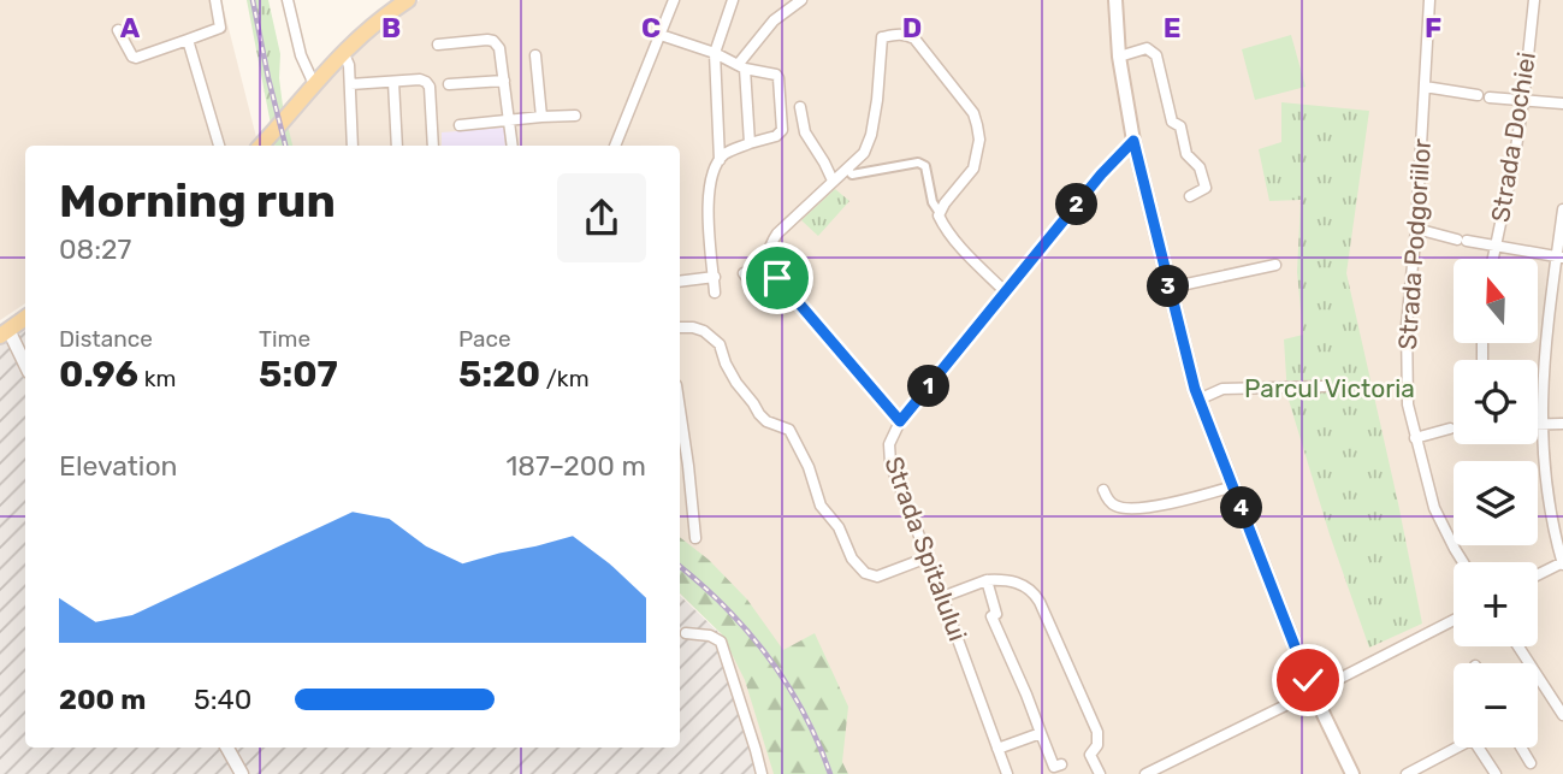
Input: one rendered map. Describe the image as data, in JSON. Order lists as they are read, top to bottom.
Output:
{
  "streets": {
    "street": ["Strada Dochiei", "Strada Podgoriilor", "Strada Spitalului"]
  },
  "parks": ["Parcul Victoria"],
  "north": "top",
  "page": {
    "heading": ["Morning run", "08:27"],
    "pins": [
      "2",
      "3",
      "1",
      "4"
    ],
    "map_buttons": ["+", "−"],
    "stats": [
      ["Distance", "0.96 km"],
      ["Time", "5:07"],
      ["Pace", "5:20 /km"]
    ],
    "chart": ["Elevation", "187–200 m"],
    "list": [
      {
        "name": "200 m",
        "note": "5:40"
      }
    ]
  },
  "grid": {
    "columns": [
      "A",
      "B",
      "C",
      "D",
      "E",
      "F"
    ]
  }
}
